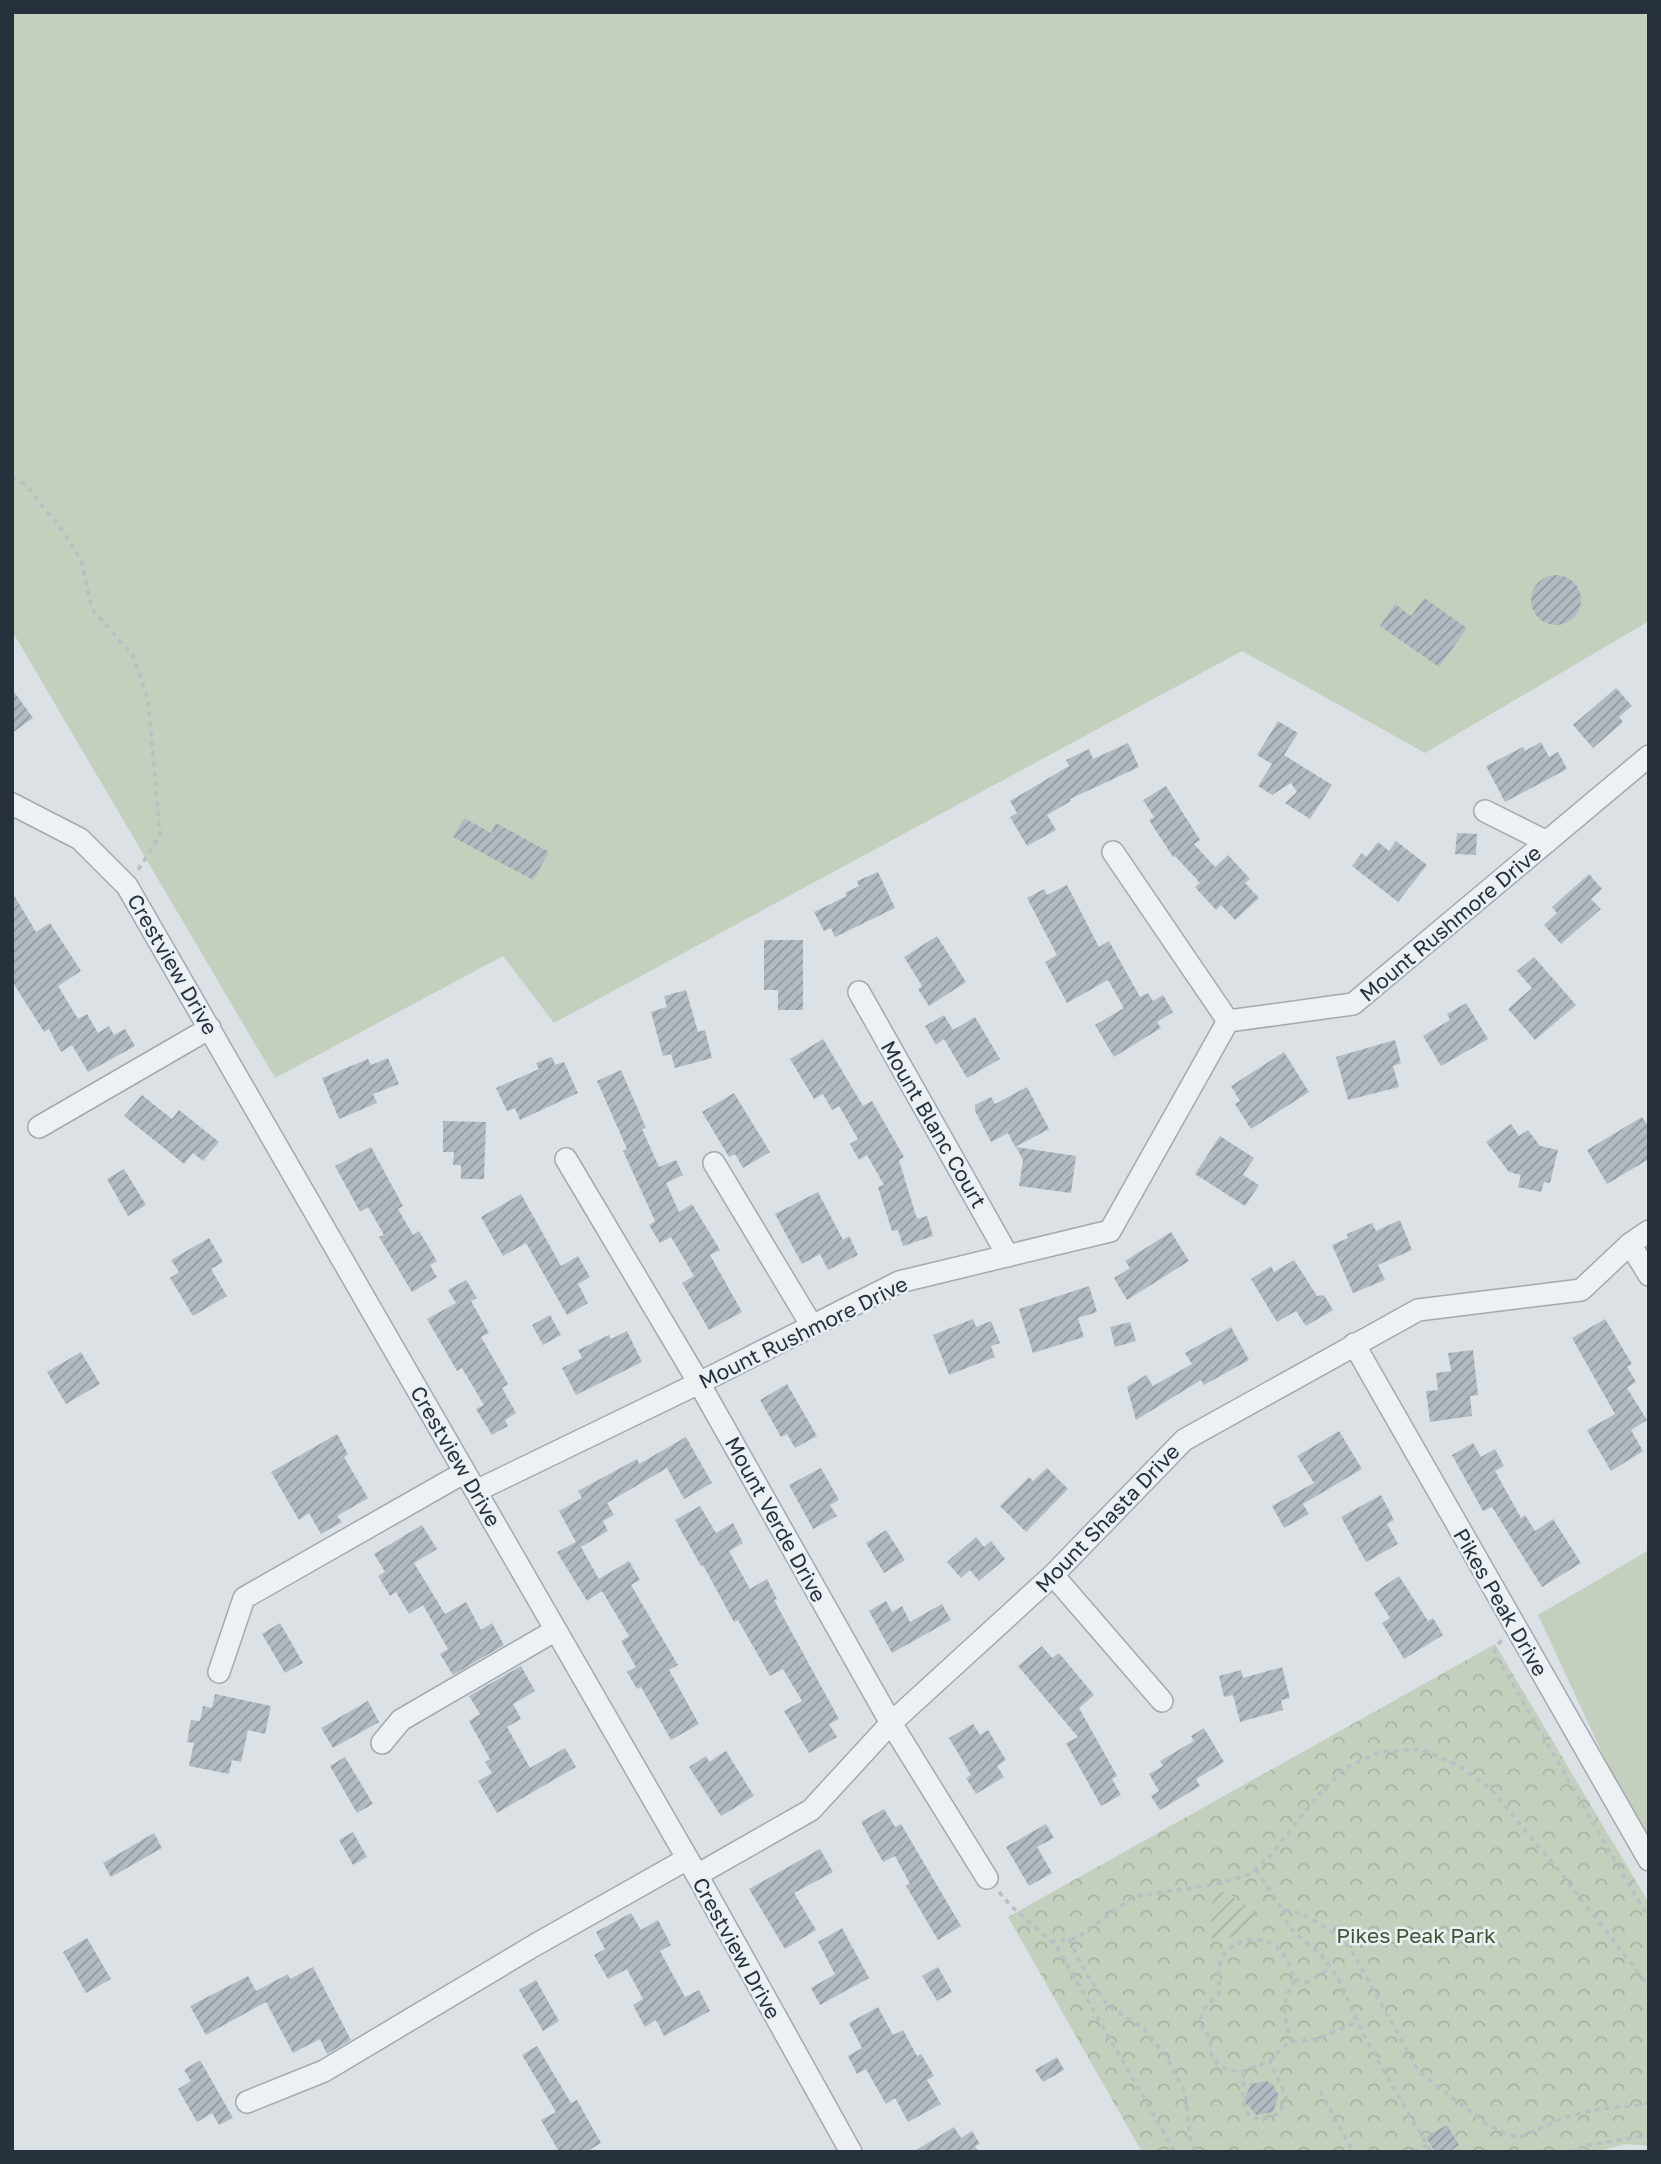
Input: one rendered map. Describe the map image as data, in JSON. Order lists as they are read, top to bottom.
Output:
{
  "streets": {
    "street": [
      "Mount Rushmore Drive",
      "Crestview Drive",
      "Mount Blanc Court",
      "Mount Shasta Drive",
      "Mount Verde Drive",
      "Pikes Peak Drive"
    ]
  },
  "crossings": [
    ["Mount Rushmore Drive", "Crestview Drive"],
    ["Mount Rushmore Drive", "Mount Blanc Court"],
    ["Mount Rushmore Drive", "Mount Verde Drive"],
    ["Crestview Drive", "Mount Shasta Drive"],
    ["Mount Shasta Drive", "Mount Verde Drive"],
    ["Mount Shasta Drive", "Pikes Peak Drive"]
  ],
  "parks": ["Pikes Peak Park"]
}
